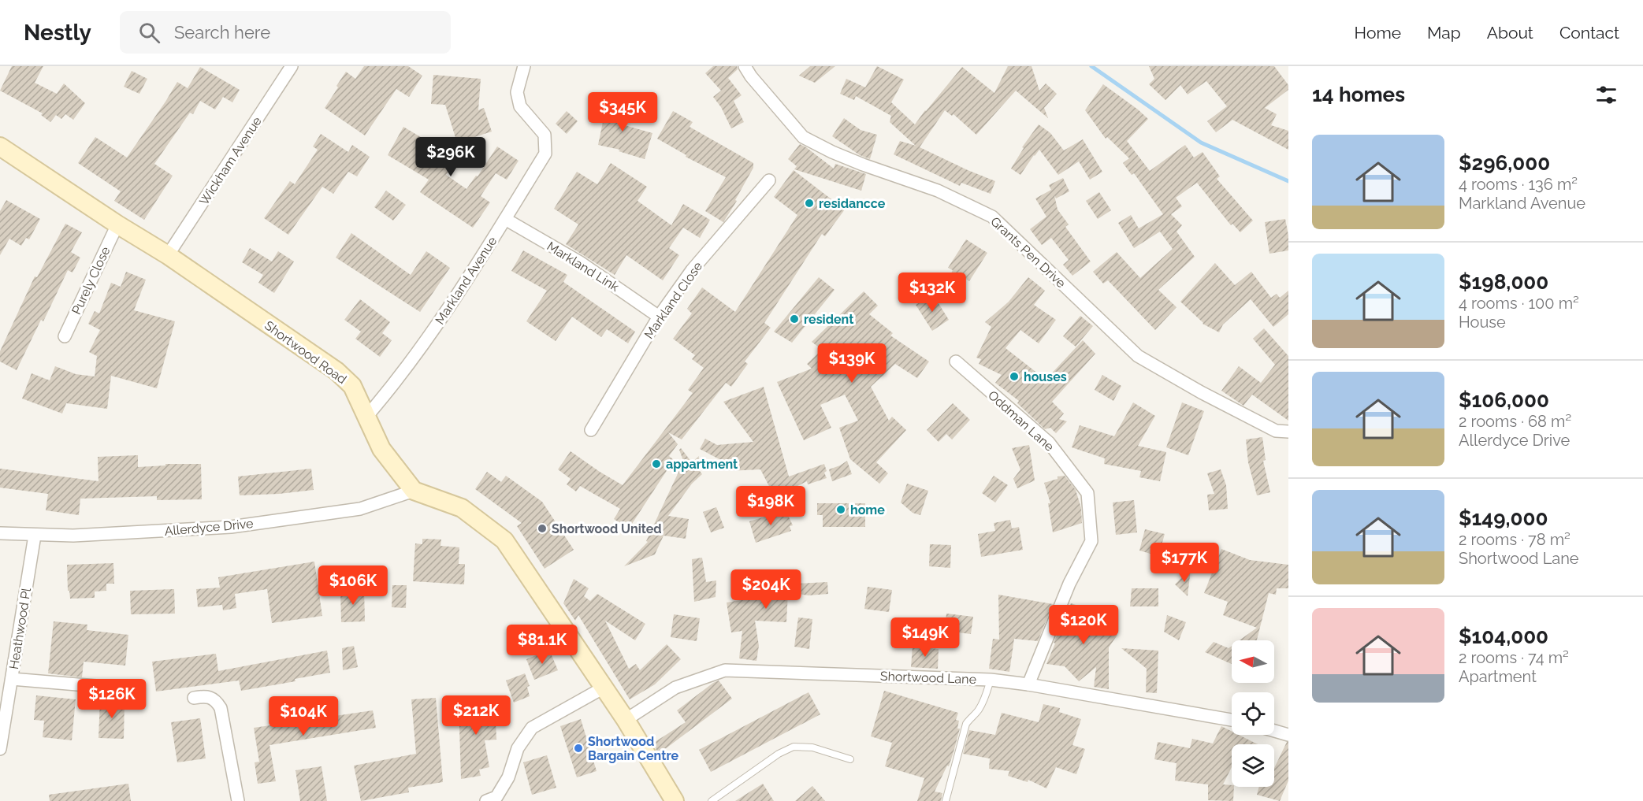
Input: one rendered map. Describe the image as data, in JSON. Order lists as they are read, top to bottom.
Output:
{
  "streets": {
    "main road": ["Shortwood Road"],
    "street": [
      "Wickham Avenue",
      "Grants Pen Drive",
      "Markland Link",
      "Purely Close",
      "Markland Avenue",
      "Markland Close",
      "Oddman Lane",
      "Allerdyce Drive",
      "Heathwood Pl",
      "Shortwood Lane"
    ]
  },
  "crossings": [
    ["Wickham Avenue", "Shortwood Road"],
    ["Markland Link", "Markland Avenue"],
    ["Markland Link", "Markland Close"],
    ["Purely Close", "Shortwood Road"],
    ["Markland Avenue", "Shortwood Road"],
    ["Shortwood Road", "Allerdyce Drive"],
    ["Oddman Lane", "Shortwood Lane"],
    ["Allerdyce Drive", "Heathwood Pl"]
  ],
  "places": [
    "residancce",
    "resident",
    "houses",
    "appartment",
    "home",
    "Shortwood United",
    "Shortwood Bargain Centre"
  ],
  "north": "left",
  "page": {
    "header": "Nestly",
    "search": "Search here",
    "nav": [
      "Home",
      "Map",
      "About",
      "Contact"
    ],
    "heading": "14 homes",
    "price": [
      "$345K",
      "$296K",
      "$132K",
      "$139K",
      "$198K",
      "$177K",
      "$106K",
      "$204K",
      "$120K",
      "$149K",
      "$81.1K",
      "$126K",
      "$212K",
      "$104K"
    ],
    "list": [
      {
        "name": "$296,000",
        "note": "4 rooms · 136 m² · Markland Avenue"
      },
      {
        "name": "$198,000",
        "note": "4 rooms · 100 m² · House"
      },
      {
        "name": "$106,000",
        "note": "2 rooms · 68 m² · Allerdyce Drive"
      },
      {
        "name": "$149,000",
        "note": "2 rooms · 78 m² · Shortwood Lane"
      },
      {
        "name": "$104,000",
        "note": "2 rooms · 74 m² · Apartment"
      }
    ]
  }
}
